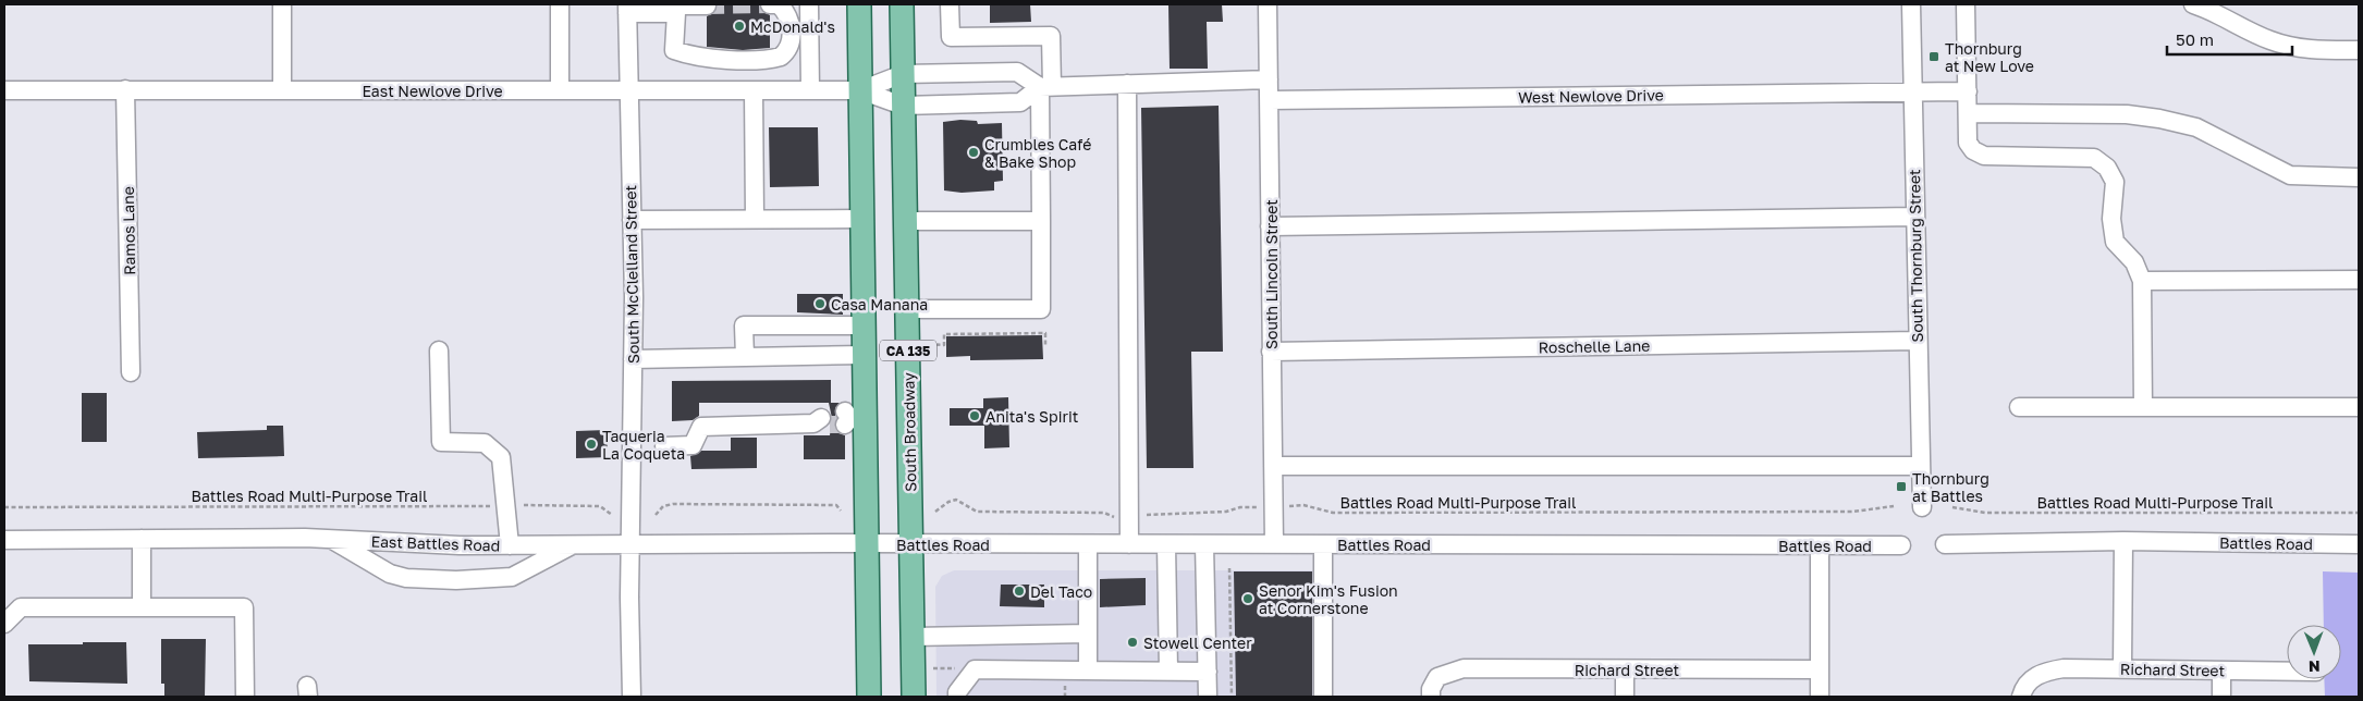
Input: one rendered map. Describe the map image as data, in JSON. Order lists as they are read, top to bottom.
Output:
{
  "streets": {
    "main road": ["CA 135", "South Broadway"],
    "street": [
      "East Newlove Drive",
      "West Newlove Drive",
      "Ramos Lane",
      "South Thornburg Street",
      "South McClelland Street",
      "South Lincoln Street",
      "Roschelle Lane",
      "East Battles Road",
      "Battles Road",
      "Richard Street"
    ],
    "path": ["Battles Road Multi-Purpose Trail"]
  },
  "crossings": [
    ["East Newlove Drive", "Ramos Lane"],
    ["East Newlove Drive", "South McClelland Street"],
    ["East Newlove Drive", "CA 135"],
    ["East Newlove Drive", "South Broadway"],
    ["West Newlove Drive", "South Thornburg Street"],
    ["West Newlove Drive", "South Lincoln Street"],
    ["South Thornburg Street", "Roschelle Lane"],
    ["South McClelland Street", "East Battles Road"],
    ["South Lincoln Street", "Roschelle Lane"],
    ["South Lincoln Street", "Battles Road Multi-Purpose Trail"],
    ["South Lincoln Street", "Battles Road"],
    ["CA 135", "East Battles Road"],
    ["CA 135", "Battles Road"],
    ["South Broadway", "Battles Road"],
    ["East Battles Road", "Battles Road"]
  ],
  "places": {
    "other": [
      "McDonald's",
      "Crumbles Café & Bake Shop",
      "Casa Manana",
      "Anita's Spirit",
      "Taqueria La Coqueta",
      "Del Taco",
      "Senor Kim's Fusion at Cornerstone",
      "Stowell Center"
    ],
    "transit": ["Thornburg at New Love", "Thornburg at Battles"]
  },
  "scale_bar": "50 m",
  "north": "bottom"
}
